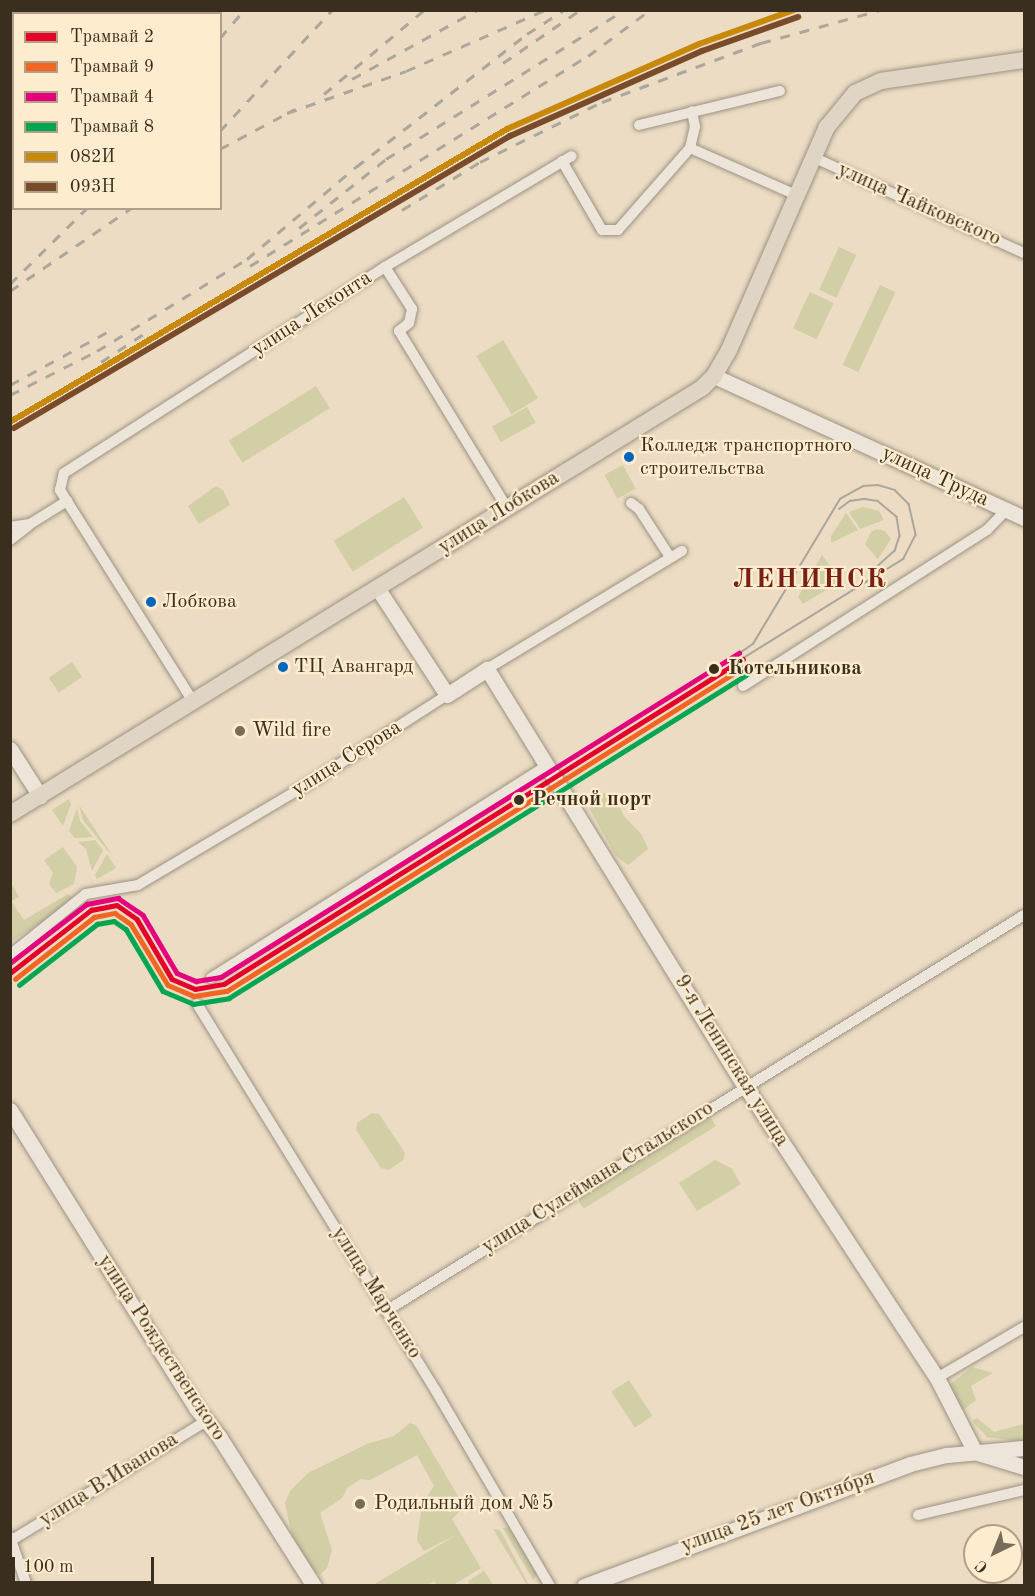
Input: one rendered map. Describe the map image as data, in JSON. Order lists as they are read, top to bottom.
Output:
{
  "streets": {
    "main road": ["улица Лобкова"],
    "street": [
      "улица Чайковского",
      "улица Леконта",
      "улица Труда",
      "улица Серова",
      "9-я Ленинская улица",
      "улица Сулеймана Стальского",
      "улица Марченко",
      "улица Рождественского",
      "улица В.Иванова",
      "улица 25 лет Октября"
    ]
  },
  "crossings": [
    ["улица Чайковского", "улица Лобкова"],
    ["улица Труда", "улица Лобкова"],
    ["улица Серова", "9-я Ленинская улица"],
    ["9-я Ленинская улица", "улица Сулеймана Стальского"],
    ["9-я Ленинская улица", "улица 25 лет Октября"],
    ["улица Сулеймана Стальского", "улица Марченко"],
    ["улица Рождественского", "улица В.Иванова"]
  ],
  "districts": ["ЛЕНИНСК"],
  "places": [
    "Колледж транспортного строительства",
    "Лобкова",
    "ТЦ Авангард",
    "Котельникова",
    "Wild fire",
    "Речной порт",
    "Родильный дом №5"
  ],
  "lines": [
    "transit line 082И",
    "transit line 093Н",
    "tram line 4",
    "tram line 2",
    "tram line 9",
    "tram line 8"
  ],
  "legend": [
    "Трамвай 2",
    "Трамвай 9",
    "Трамвай 4",
    "Трамвай 8",
    "082И",
    "093Н"
  ],
  "scale_bar": "100 m",
  "north": "bottom left"
}
